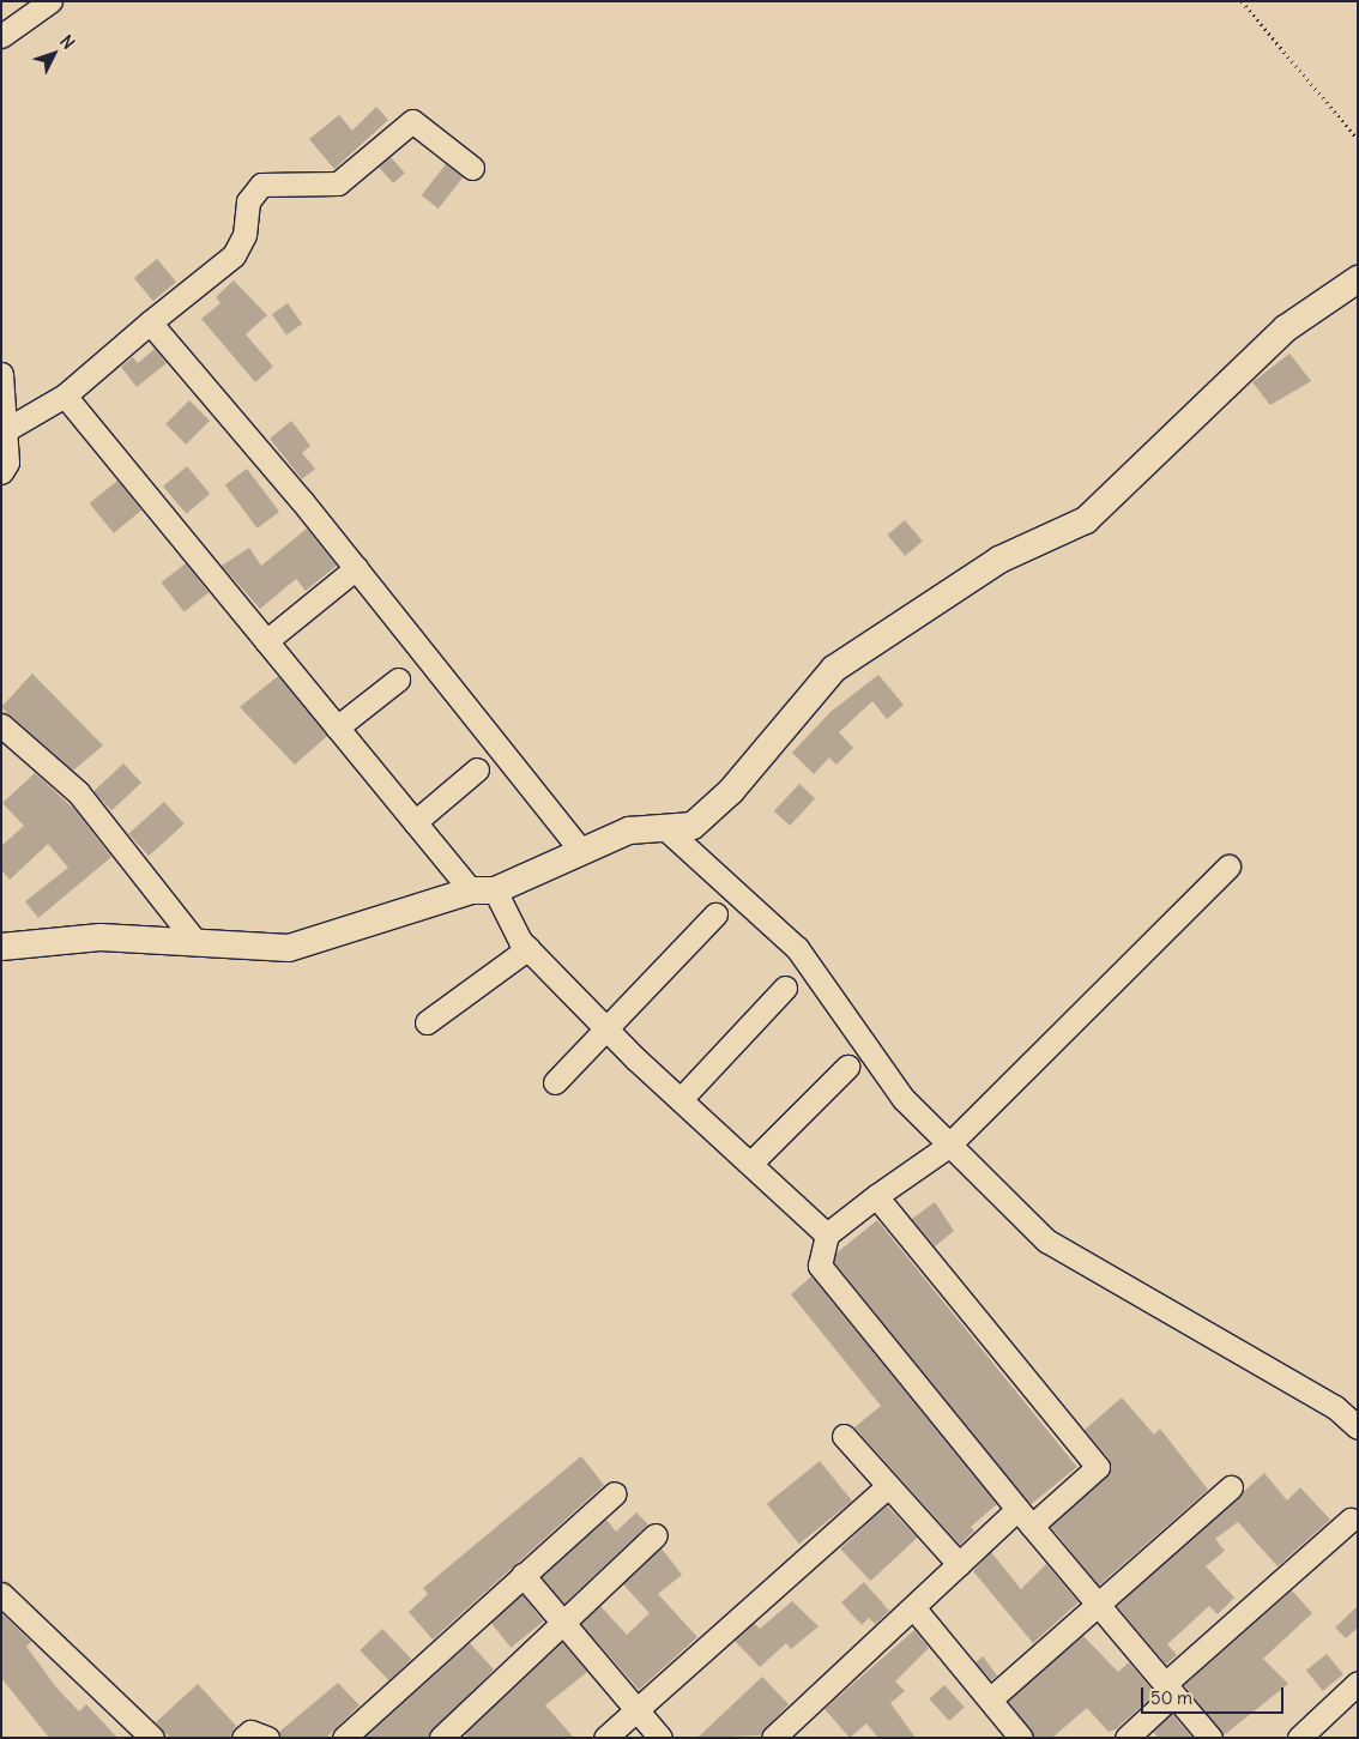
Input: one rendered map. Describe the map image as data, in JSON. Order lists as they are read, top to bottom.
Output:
{
  "scale_bar": "50 m",
  "north": "top right"
}
